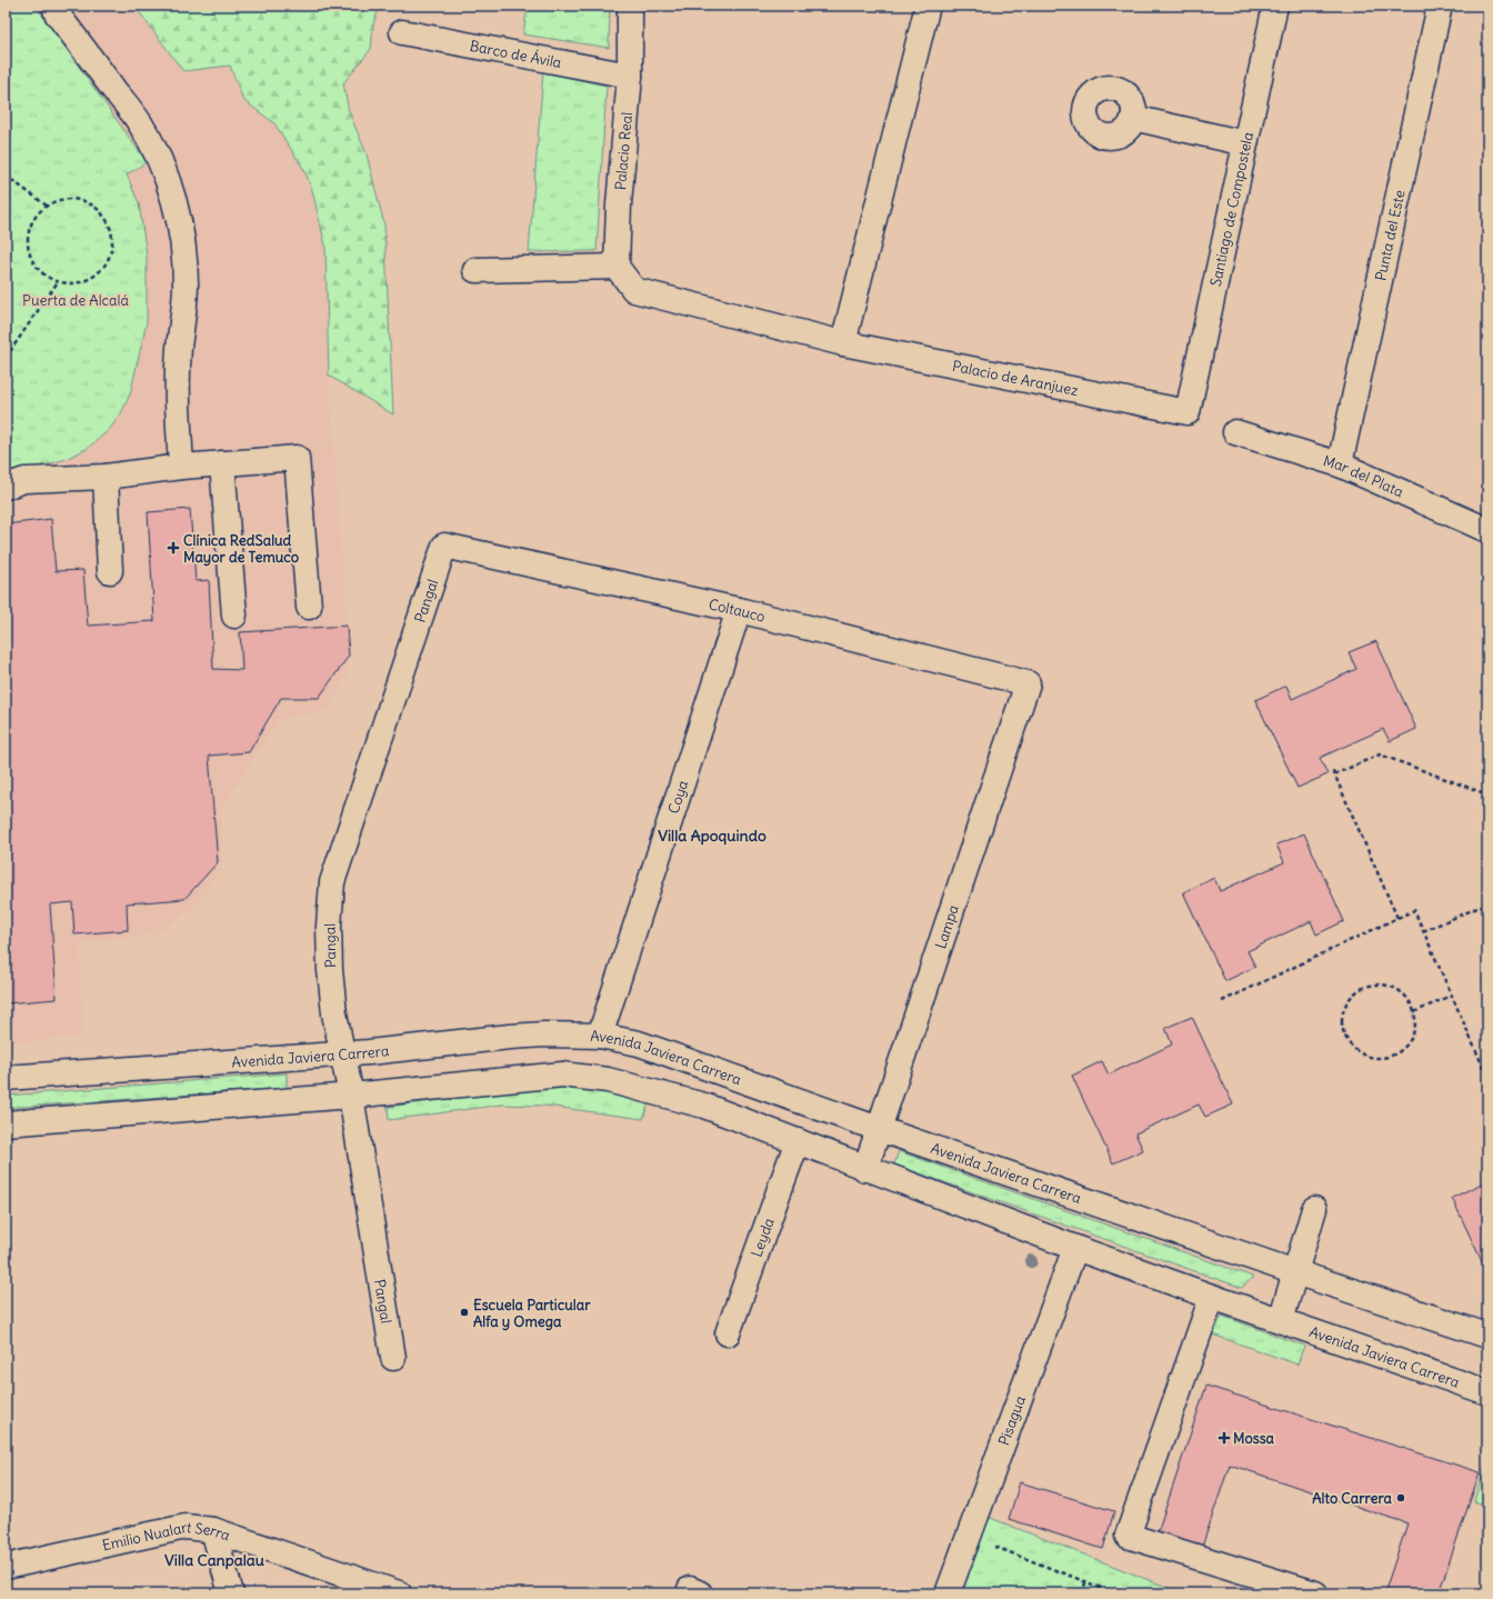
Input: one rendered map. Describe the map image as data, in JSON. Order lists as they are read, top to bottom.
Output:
{
  "streets": {
    "street": [
      "Barco de Ávila",
      "Palacio Real",
      "Santiago de Compostela",
      "Punta del Este",
      "Palacio de Aranjuez",
      "Mar del Plata",
      "Pangal",
      "Coltauco",
      "Coya",
      "Lampa",
      "Avenida Javiera Carrera",
      "Leyda",
      "Pisagua",
      "Emilio Nualart Serra"
    ]
  },
  "crossings": [
    ["Barco de Ávila", "Palacio Real"],
    ["Palacio Real", "Palacio de Aranjuez"],
    ["Santiago de Compostela", "Palacio de Aranjuez"],
    ["Punta del Este", "Mar del Plata"],
    ["Pangal", "Coltauco"],
    ["Pangal", "Avenida Javiera Carrera"],
    ["Coltauco", "Coya"],
    ["Coltauco", "Lampa"],
    ["Coya", "Avenida Javiera Carrera"],
    ["Lampa", "Avenida Javiera Carrera"],
    ["Avenida Javiera Carrera", "Leyda"],
    ["Avenida Javiera Carrera", "Pisagua"]
  ],
  "districts": ["Villa Apoquindo", "Villa Canpalau"],
  "parks": ["Puerta de Alcalá"],
  "places": {
    "health": ["Clínica RedSalud Mayor de Temuco", "Mossa"],
    "other": ["Escuela Particular Alfa y Omega", "Alto Carrera"]
  }
}
